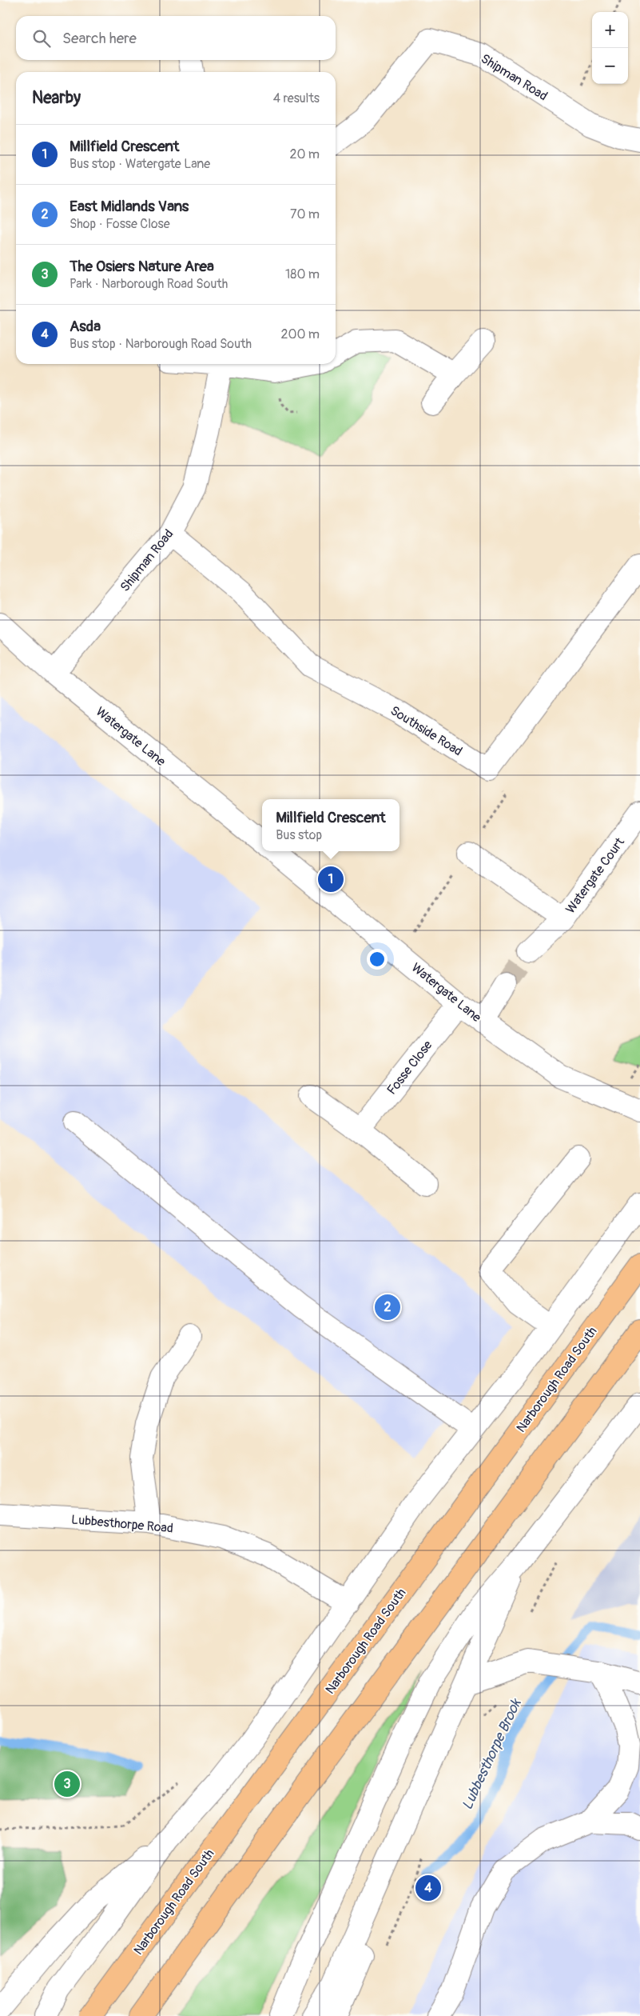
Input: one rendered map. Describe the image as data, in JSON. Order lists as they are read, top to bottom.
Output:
{
  "streets": {
    "main road": ["Narborough Road South"],
    "street": [
      "Shipman Road",
      "Southside Road",
      "Watergate Lane",
      "Watergate Court",
      "Fosse Close",
      "Lubbesthorpe Road"
    ]
  },
  "crossings": [
    ["Shipman Road", "Southside Road"],
    ["Shipman Road", "Watergate Lane"],
    ["Watergate Lane", "Fosse Close"]
  ],
  "water": ["Lubbesthorpe Brook"],
  "page": {
    "map_buttons": ["+", "−"],
    "search": "Search here",
    "heading": ["Nearby", "4 results"],
    "list": [
      {
        "mark": "1",
        "name": "Millfield Crescent",
        "note": "Bus stop · Watergate Lane",
        "value": "20 m"
      },
      {
        "mark": "2",
        "name": "East Midlands Vans",
        "note": "Shop · Fosse Close",
        "value": "70 m"
      },
      {
        "mark": "3",
        "name": "The Osiers Nature Area",
        "note": "Park · Narborough Road South",
        "value": "180 m"
      },
      {
        "mark": "4",
        "name": "Asda",
        "note": "Bus stop · Narborough Road South",
        "value": "200 m"
      }
    ],
    "popup": ["Millfield Crescent", "Bus stop"],
    "pins": [
      "1",
      "2",
      "3",
      "4"
    ]
  }
}
